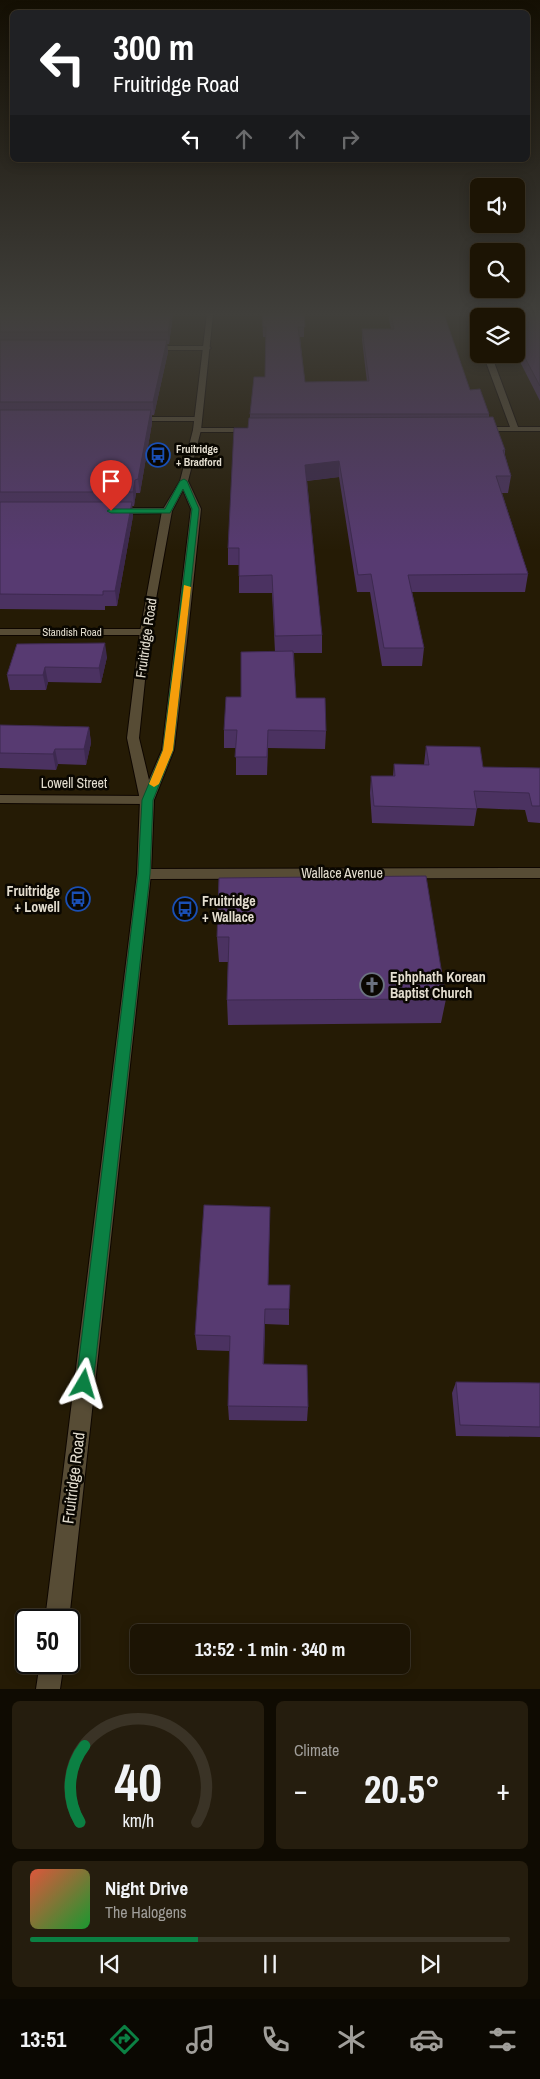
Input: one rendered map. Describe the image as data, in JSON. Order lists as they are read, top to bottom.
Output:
{
  "streets": {
    "main road": [
      "Standish Road",
      "Fruitridge Road",
      "Lowell Street",
      "Wallace Avenue"
    ]
  },
  "crossings": [
    ["Standish Road", "Fruitridge Road"],
    ["Fruitridge Road", "Lowell Street"],
    ["Fruitridge Road", "Wallace Avenue"]
  ],
  "places": {
    "bus stop": ["Fruitridge + Bradford", "Fruitridge + Lowell", "Fruitridge + Wallace"],
    "church": ["Ephphath Korean Baptist Church"]
  },
  "page": {
    "turn": ["300 m", "Fruitridge Road"],
    "limit": "50",
    "trip": "13:52 · 1 min · 340 m",
    "tile": "Climate",
    "heat": ["−", "20.5°", "+"],
    "song": ["Night Drive", "The Halogens"],
    "tabs": "13:51",
    "gauge": ["40", "km/h"]
  }
}
